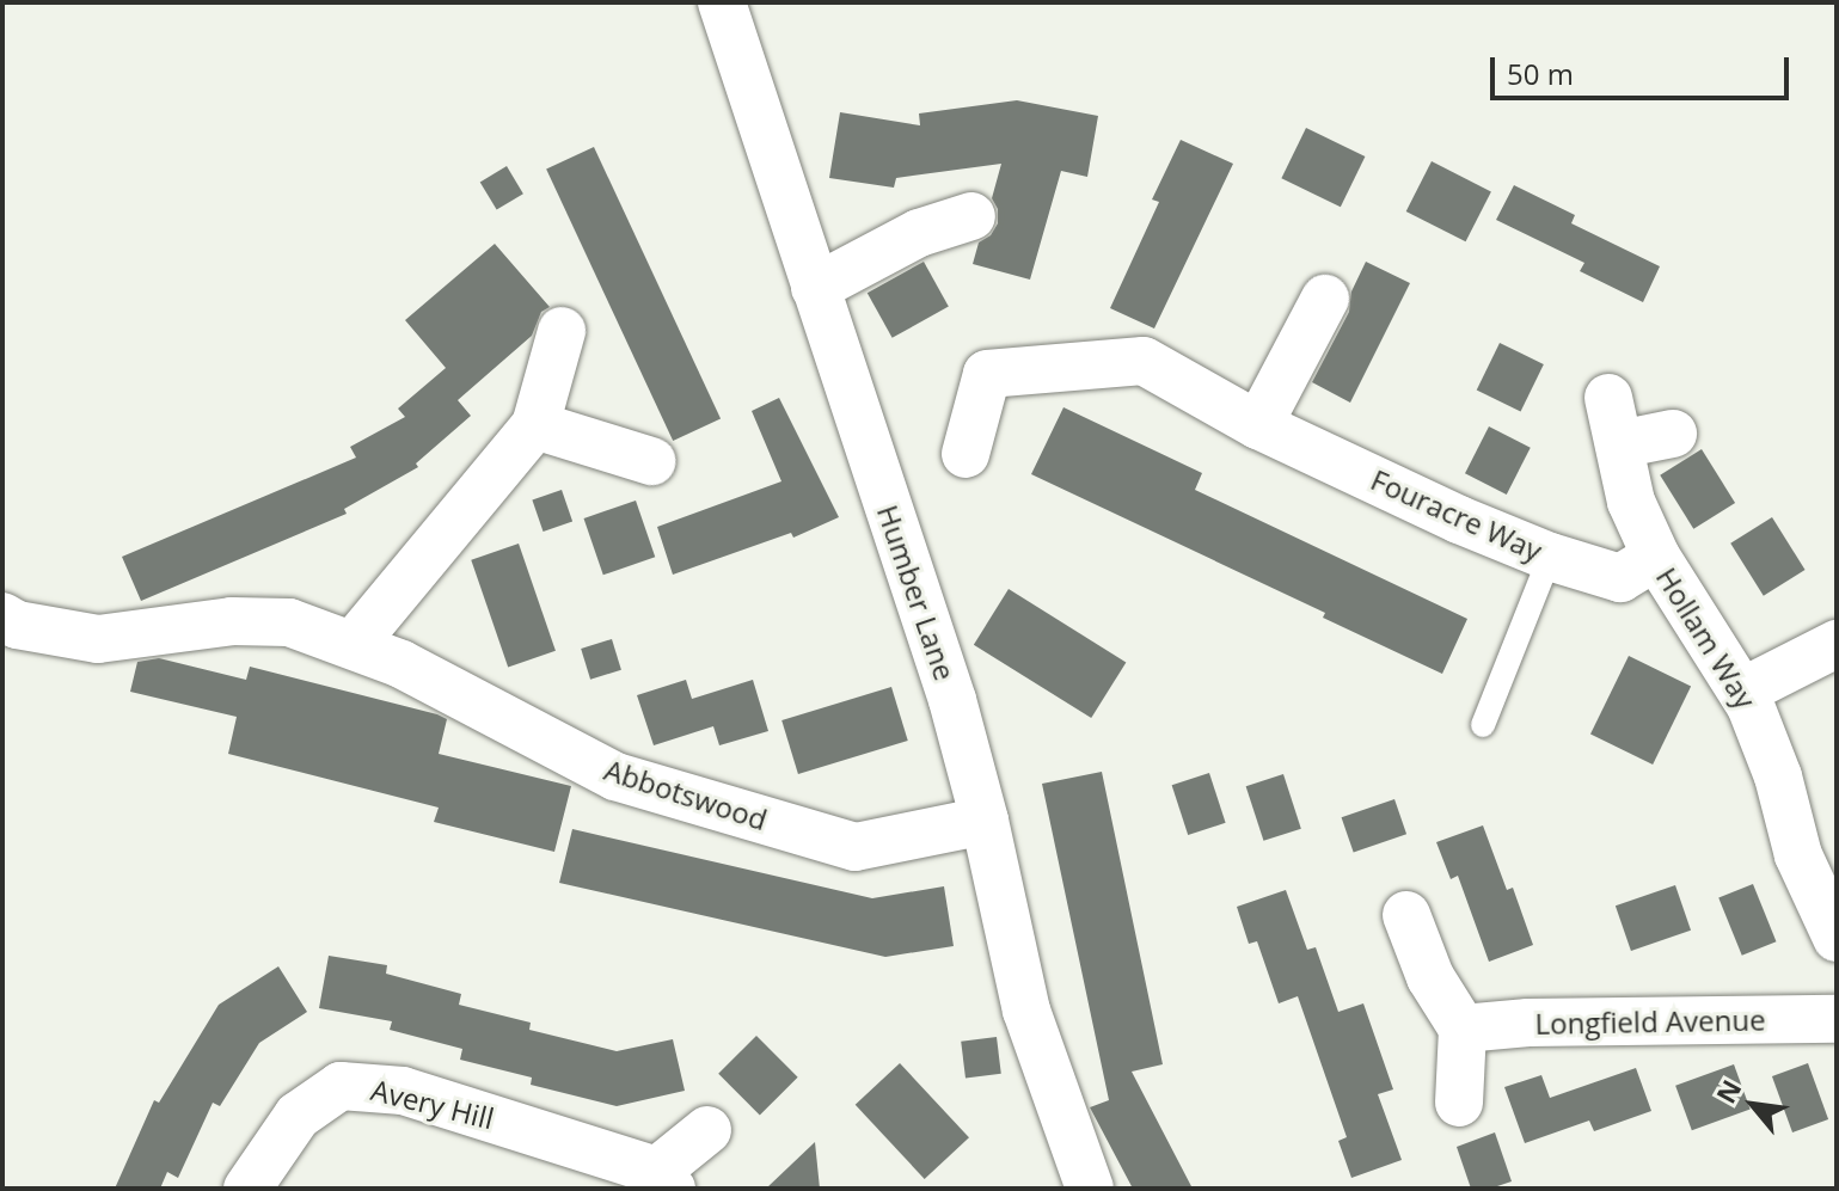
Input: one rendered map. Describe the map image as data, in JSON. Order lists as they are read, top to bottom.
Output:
{
  "streets": {
    "street": [
      "Fouracre Way",
      "Humber Lane",
      "Hollam Way",
      "Abbotswood",
      "Longfield Avenue",
      "Avery Hill"
    ]
  },
  "crossings": [
    ["Fouracre Way", "Hollam Way"],
    ["Humber Lane", "Abbotswood"]
  ],
  "scale_bar": "50 m",
  "north": "top left"
}
